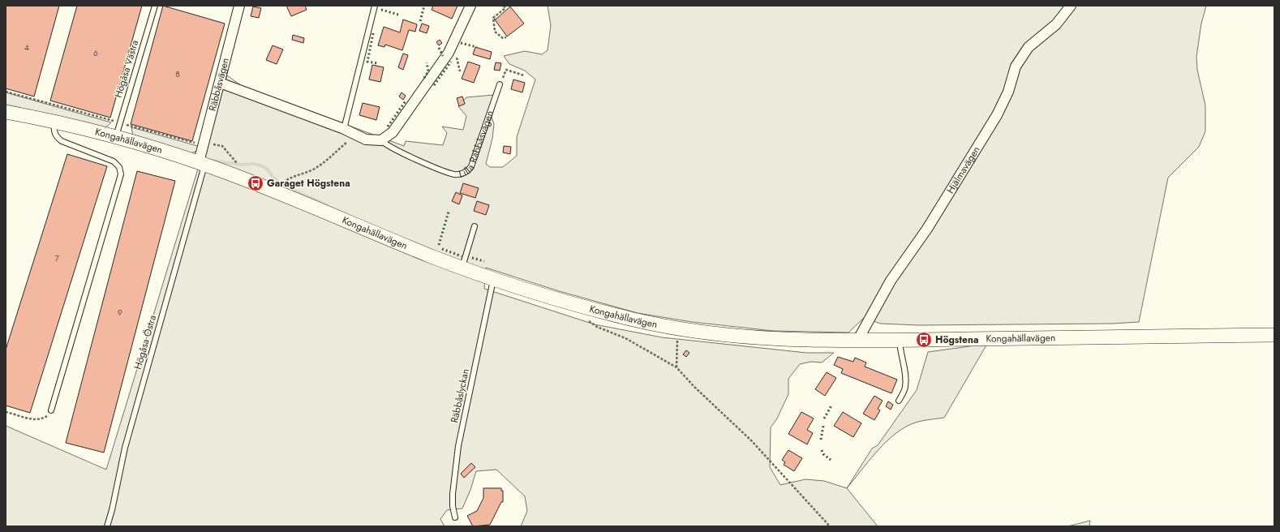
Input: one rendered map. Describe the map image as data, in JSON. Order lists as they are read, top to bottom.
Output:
{
  "streets": {
    "street": ["Räbbåsvägen", "Kongahällavägen", "Hjälmavägen"],
    "lane": [
      "Högåsa Västra",
      "Lilla Räbbåsvägen",
      "Högåsa Östra",
      "Räbbåslyckan"
    ]
  },
  "crossings": [
    ["Högåsa Västra", "Kongahällavägen"],
    ["Räbbåsvägen", "Kongahällavägen"],
    ["Räbbåsvägen", "Högåsa Östra"],
    ["Kongahällavägen", "Hjälmavägen"],
    ["Kongahällavägen", "Högåsa Östra"],
    ["Kongahällavägen", "Räbbåslyckan"]
  ],
  "places": {
    "bus stop": ["Garaget Högstena", "Högstena"]
  },
  "house_numbers": [
    "4",
    "6",
    "8",
    "7",
    "9"
  ]
}
